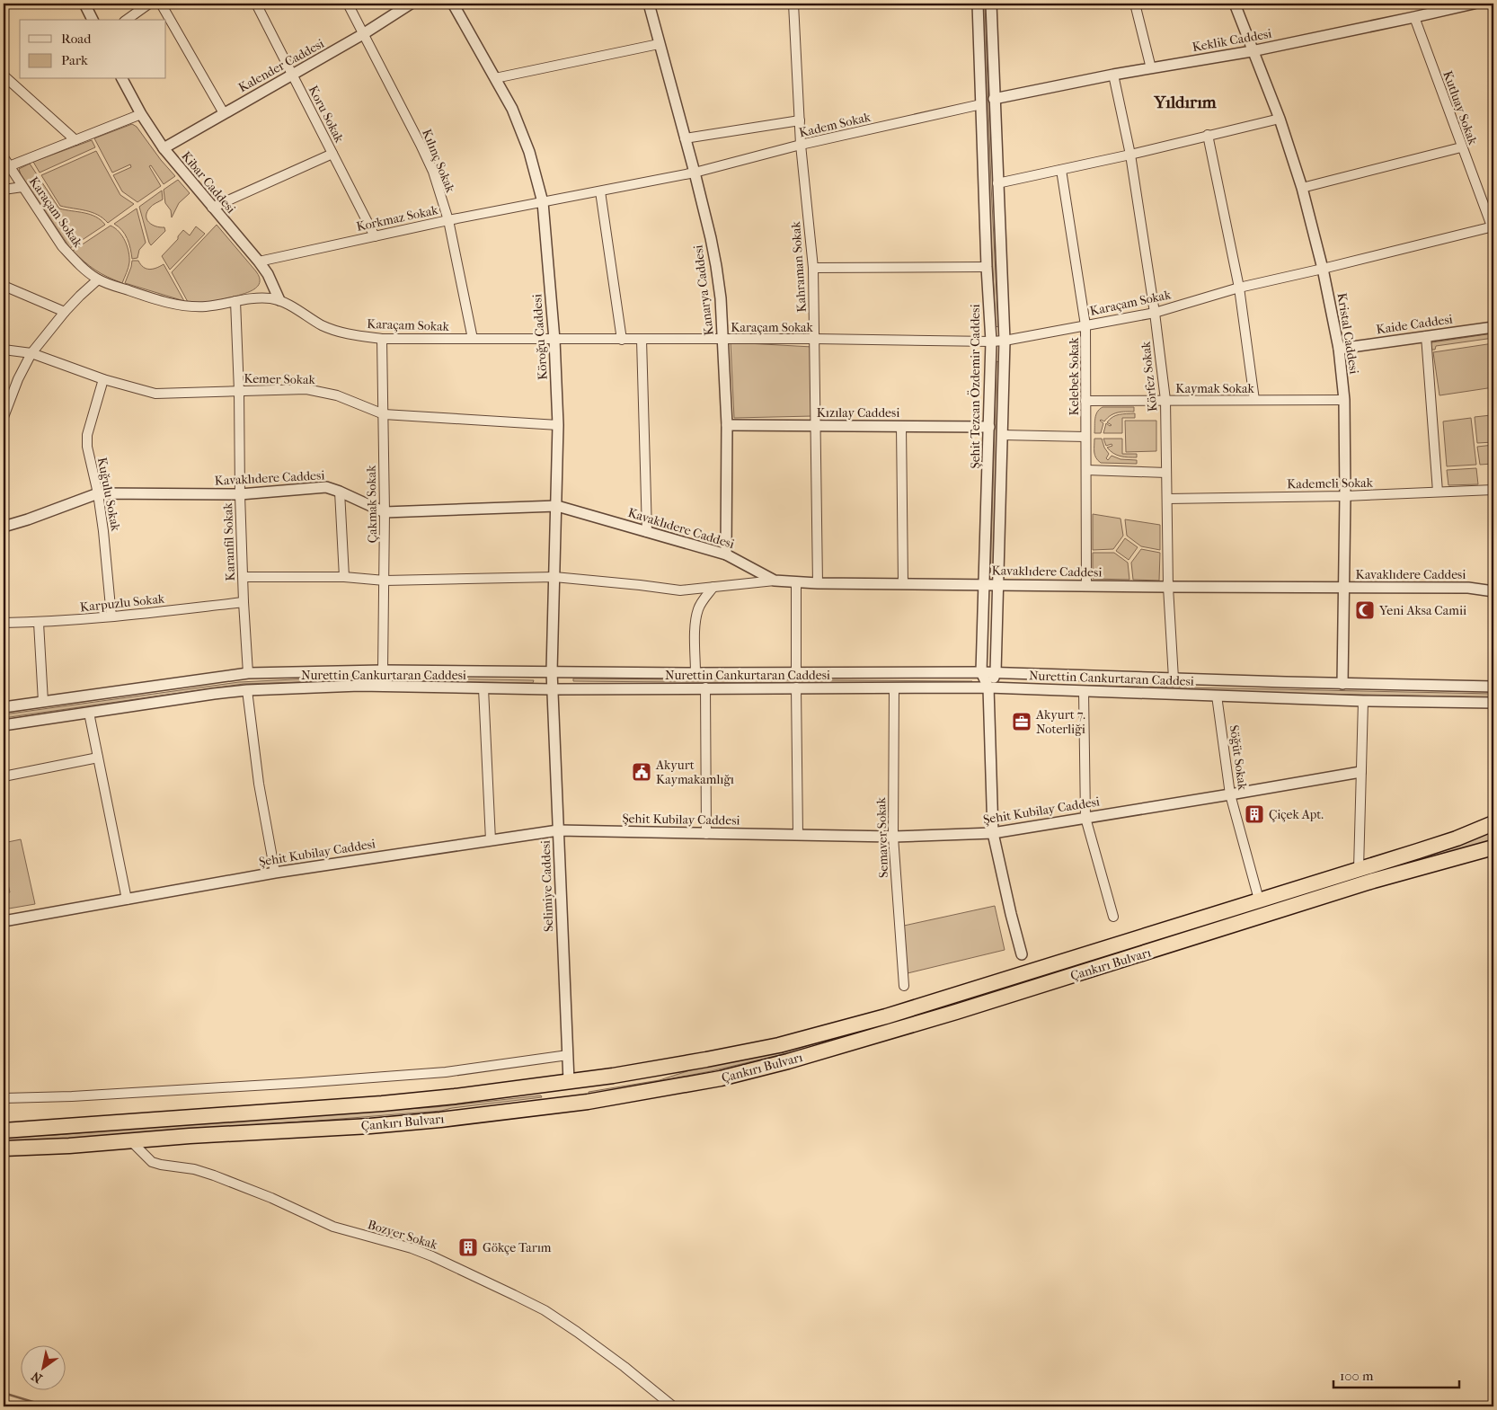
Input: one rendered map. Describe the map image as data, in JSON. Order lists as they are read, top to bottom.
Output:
{
  "streets": {
    "highway": ["Çankırı Bulvarı"],
    "street": [
      "Keklik Caddesi",
      "Kalender Caddesi",
      "Kutluay Sokak",
      "Koru Sokak",
      "Kadem Sokak",
      "Kılınç Sokak",
      "Kibar Caddesi",
      "Karaçam Sokak",
      "Korkmaz Sokak",
      "Kahraman Sokak",
      "Kanarya Caddesi",
      "Kaide Caddesi",
      "Kristal Caddesi",
      "Köroğu Caddesi",
      "Kelebek Sokak",
      "Körfez Sokak",
      "Kemer Sokak",
      "Şehit Tezcan Özdemir Caddesi",
      "Kaymak Sokak",
      "Kızılay Caddesi",
      "Kavaklıdere Caddesi",
      "Kademeli Sokak",
      "Kuğulu Sokak",
      "Çakmak Sokak",
      "Karanfil Sokak",
      "Karpuzlu Sokak",
      "Nurettin Cankurtaran Caddesi",
      "Söğüt Sokak",
      "Şehit Kubilay Caddesi",
      "Semaver Sokak",
      "Selimiye Caddesi",
      "Bozyer Sokak"
    ]
  },
  "crossings": [
    ["Keklik Caddesi", "Kutluay Sokak"],
    ["Keklik Caddesi", "Kristal Caddesi"],
    ["Keklik Caddesi", "Körfez Sokak"],
    ["Kalender Caddesi", "Koru Sokak"],
    ["Kalender Caddesi", "Kılınç Sokak"],
    ["Kalender Caddesi", "Kibar Caddesi"],
    ["Kutluay Sokak", "Karaçam Sokak"],
    ["Koru Sokak", "Korkmaz Sokak"],
    ["Kadem Sokak", "Korkmaz Sokak"],
    ["Kadem Sokak", "Kahraman Sokak"],
    ["Kadem Sokak", "Kanarya Caddesi"],
    ["Kadem Sokak", "Şehit Tezcan Özdemir Caddesi"],
    ["Kılınç Sokak", "Karaçam Sokak"],
    ["Kılınç Sokak", "Korkmaz Sokak"],
    ["Kibar Caddesi", "Karaçam Sokak"],
    ["Kibar Caddesi", "Korkmaz Sokak"],
    ["Karaçam Sokak", "Kahraman Sokak"],
    ["Karaçam Sokak", "Kanarya Caddesi"],
    ["Karaçam Sokak", "Kristal Caddesi"],
    ["Karaçam Sokak", "Köroğu Caddesi"],
    ["Karaçam Sokak", "Kelebek Sokak"],
    ["Karaçam Sokak", "Körfez Sokak"],
    ["Karaçam Sokak", "Şehit Tezcan Özdemir Caddesi"],
    ["Karaçam Sokak", "Çakmak Sokak"],
    ["Karaçam Sokak", "Karanfil Sokak"],
    ["Korkmaz Sokak", "Köroğu Caddesi"],
    ["Kahraman Sokak", "Kızılay Caddesi"],
    ["Kahraman Sokak", "Kavaklıdere Caddesi"],
    ["Kanarya Caddesi", "Kızılay Caddesi"],
    ["Kanarya Caddesi", "Kavaklıdere Caddesi"],
    ["Kaide Caddesi", "Kristal Caddesi"],
    ["Kristal Caddesi", "Kaymak Sokak"],
    ["Kristal Caddesi", "Kavaklıdere Caddesi"],
    ["Kristal Caddesi", "Kademeli Sokak"],
    ["Kristal Caddesi", "Nurettin Cankurtaran Caddesi"],
    ["Köroğu Caddesi", "Kemer Sokak"],
    ["Köroğu Caddesi", "Kavaklıdere Caddesi"],
    ["Köroğu Caddesi", "Nurettin Cankurtaran Caddesi"],
    ["Köroğu Caddesi", "Selimiye Caddesi"],
    ["Kelebek Sokak", "Kaymak Sokak"],
    ["Kelebek Sokak", "Kavaklıdere Caddesi"],
    ["Körfez Sokak", "Kaymak Sokak"],
    ["Körfez Sokak", "Kavaklıdere Caddesi"],
    ["Körfez Sokak", "Kademeli Sokak"],
    ["Körfez Sokak", "Nurettin Cankurtaran Caddesi"],
    ["Kemer Sokak", "Kuğulu Sokak"],
    ["Kemer Sokak", "Çakmak Sokak"],
    ["Kemer Sokak", "Karanfil Sokak"],
    ["Şehit Tezcan Özdemir Caddesi", "Kızılay Caddesi"],
    ["Şehit Tezcan Özdemir Caddesi", "Kavaklıdere Caddesi"],
    ["Şehit Tezcan Özdemir Caddesi", "Nurettin Cankurtaran Caddesi"],
    ["Kavaklıdere Caddesi", "Kuğulu Sokak"],
    ["Kavaklıdere Caddesi", "Çakmak Sokak"],
    ["Kavaklıdere Caddesi", "Karanfil Sokak"],
    ["Kuğulu Sokak", "Karpuzlu Sokak"],
    ["Çakmak Sokak", "Nurettin Cankurtaran Caddesi"],
    ["Karanfil Sokak", "Karpuzlu Sokak"],
    ["Karanfil Sokak", "Nurettin Cankurtaran Caddesi"],
    ["Nurettin Cankurtaran Caddesi", "Söğüt Sokak"],
    ["Nurettin Cankurtaran Caddesi", "Semaver Sokak"],
    ["Nurettin Cankurtaran Caddesi", "Selimiye Caddesi"],
    ["Söğüt Sokak", "Şehit Kubilay Caddesi"],
    ["Söğüt Sokak", "Çankırı Bulvarı"],
    ["Şehit Kubilay Caddesi", "Semaver Sokak"],
    ["Şehit Kubilay Caddesi", "Selimiye Caddesi"],
    ["Selimiye Caddesi", "Çankırı Bulvarı"],
    ["Çankırı Bulvarı", "Bozyer Sokak"]
  ],
  "districts": ["Yıldırım"],
  "places": {
    "mosque": ["Yeni Aksa Camii"],
    "office": ["Akyurt 7. Noterliği"],
    "public building": ["Akyurt Kaymakamlığı"],
    "building": ["Çiçek Apt.", "Gökçe Tarım"]
  },
  "legend": ["Road", "Park"],
  "scale_bar": "100 m",
  "north": "bottom left"
}
